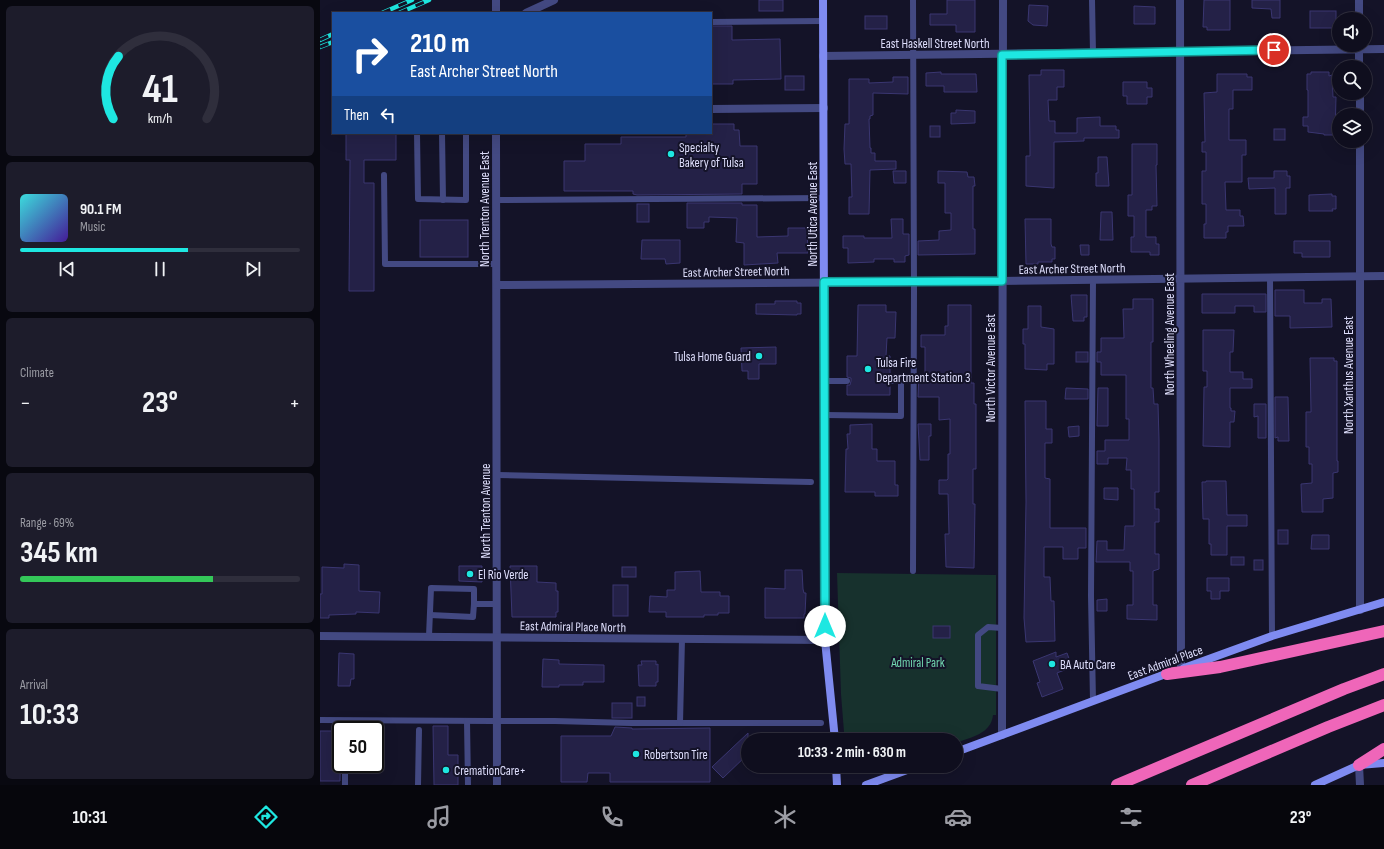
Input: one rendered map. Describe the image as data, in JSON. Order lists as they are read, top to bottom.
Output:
{
  "streets": {
    "main road": ["North Utica Avenue East", "East Admiral Place"],
    "street": [
      "East Haskell Street North",
      "North Trenton Avenue East",
      "East Archer Street North",
      "North Wheeling Avenue East",
      "North Victor Avenue East",
      "North Xanthus Avenue East",
      "North Trenton Avenue",
      "East Admiral Place North"
    ]
  },
  "crossings": [
    ["East Haskell Street North", "North Utica Avenue East"],
    ["East Haskell Street North", "North Wheeling Avenue East"],
    ["East Haskell Street North", "North Victor Avenue East"],
    ["North Trenton Avenue East", "East Archer Street North"],
    ["North Trenton Avenue East", "North Trenton Avenue"],
    ["North Utica Avenue East", "East Archer Street North"],
    ["North Utica Avenue East", "East Admiral Place North"],
    ["East Archer Street North", "North Wheeling Avenue East"],
    ["East Archer Street North", "North Victor Avenue East"],
    ["East Archer Street North", "North Xanthus Avenue East"],
    ["East Archer Street North", "North Trenton Avenue"],
    ["North Wheeling Avenue East", "East Admiral Place"],
    ["North Victor Avenue East", "East Admiral Place"],
    ["North Xanthus Avenue East", "East Admiral Place"],
    ["North Trenton Avenue", "East Admiral Place North"]
  ],
  "parks": ["Admiral Park"],
  "places": [
    "Specialty Bakery of Tulsa",
    "Tulsa Home Guard",
    "Tulsa Fire Department Station 3",
    "El Rio Verde",
    "BA Auto Care",
    "Robertson Tire",
    "CremationCare+"
  ],
  "page": {
    "turn": ["210 m", "East Archer Street North"],
    "then": "Then",
    "song": ["90.1 FM", "Music"],
    "tile": [
      "Climate",
      ["Range · 69%", "345 km"],
      ["Arrival", "10:33"]
    ],
    "heat": ["−", "23°", "+"],
    "limit": "50",
    "trip": "10:33 · 2 min · 630 m",
    "tabs": ["10:31", "23°"],
    "gauge": ["41", "km/h"]
  }
}
